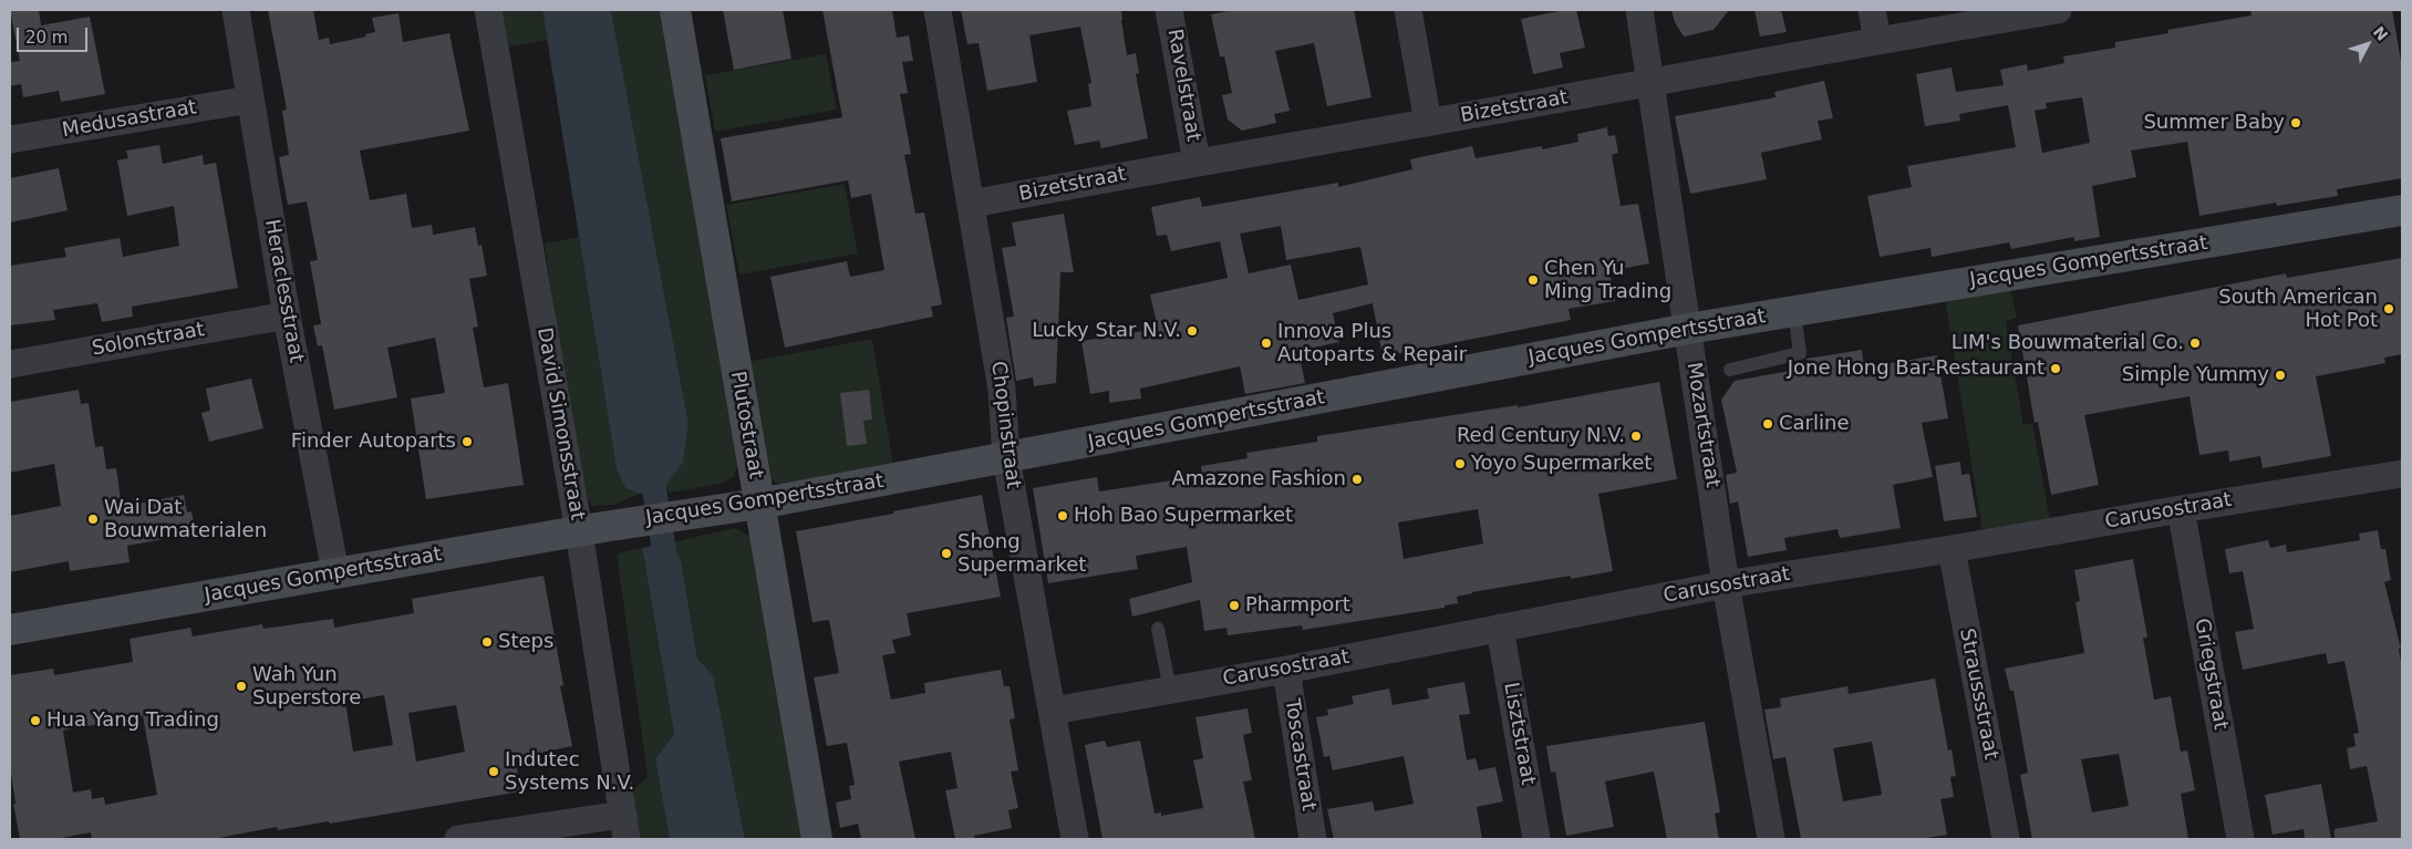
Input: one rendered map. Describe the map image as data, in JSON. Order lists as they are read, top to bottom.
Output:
{
  "streets": {
    "street": [
      "Ravelstraat",
      "Bizetstraat",
      "Medusastraat",
      "Jacques Gompertsstraat",
      "Heraclesstraat",
      "Solonstraat",
      "David Simonsstraat",
      "Plutostraat",
      "Chopinstraat",
      "Mozartstraat",
      "Carusostraat",
      "Griegstraat",
      "Straussstraat",
      "Lisztstraat",
      "Toscastraat"
    ]
  },
  "crossings": [
    ["Ravelstraat", "Bizetstraat"],
    ["Bizetstraat", "Chopinstraat"],
    ["Bizetstraat", "Mozartstraat"],
    ["Medusastraat", "Heraclesstraat"],
    ["Jacques Gompertsstraat", "Heraclesstraat"],
    ["Jacques Gompertsstraat", "David Simonsstraat"],
    ["Jacques Gompertsstraat", "Plutostraat"],
    ["Jacques Gompertsstraat", "Chopinstraat"],
    ["Jacques Gompertsstraat", "Mozartstraat"],
    ["Heraclesstraat", "Solonstraat"],
    ["Chopinstraat", "Carusostraat"],
    ["Mozartstraat", "Carusostraat"],
    ["Carusostraat", "Griegstraat"],
    ["Carusostraat", "Straussstraat"],
    ["Carusostraat", "Lisztstraat"],
    ["Carusostraat", "Toscastraat"]
  ],
  "places": [
    "Summer Baby",
    "Chen Yu Ming Trading",
    "South American Hot Pot",
    "Lucky Star N.V.",
    "Innova Plus Autoparts & Repair",
    "LIM's Bouwmaterial Co.",
    "Jone Hong Bar-Restaurant",
    "Simple Yummy",
    "Carline",
    "Red Century N.V.",
    "Finder Autoparts",
    "Yoyo Supermarket",
    "Amazone Fashion",
    "Hoh Bao Supermarket",
    "Wai Dat Bouwmaterialen",
    "Shong Supermarket",
    "Pharmport",
    "Steps",
    "Wah Yun Superstore",
    "Hua Yang Trading",
    "Indutec Systems N.V."
  ],
  "scale_bar": "20 m",
  "north": "top right"
}
